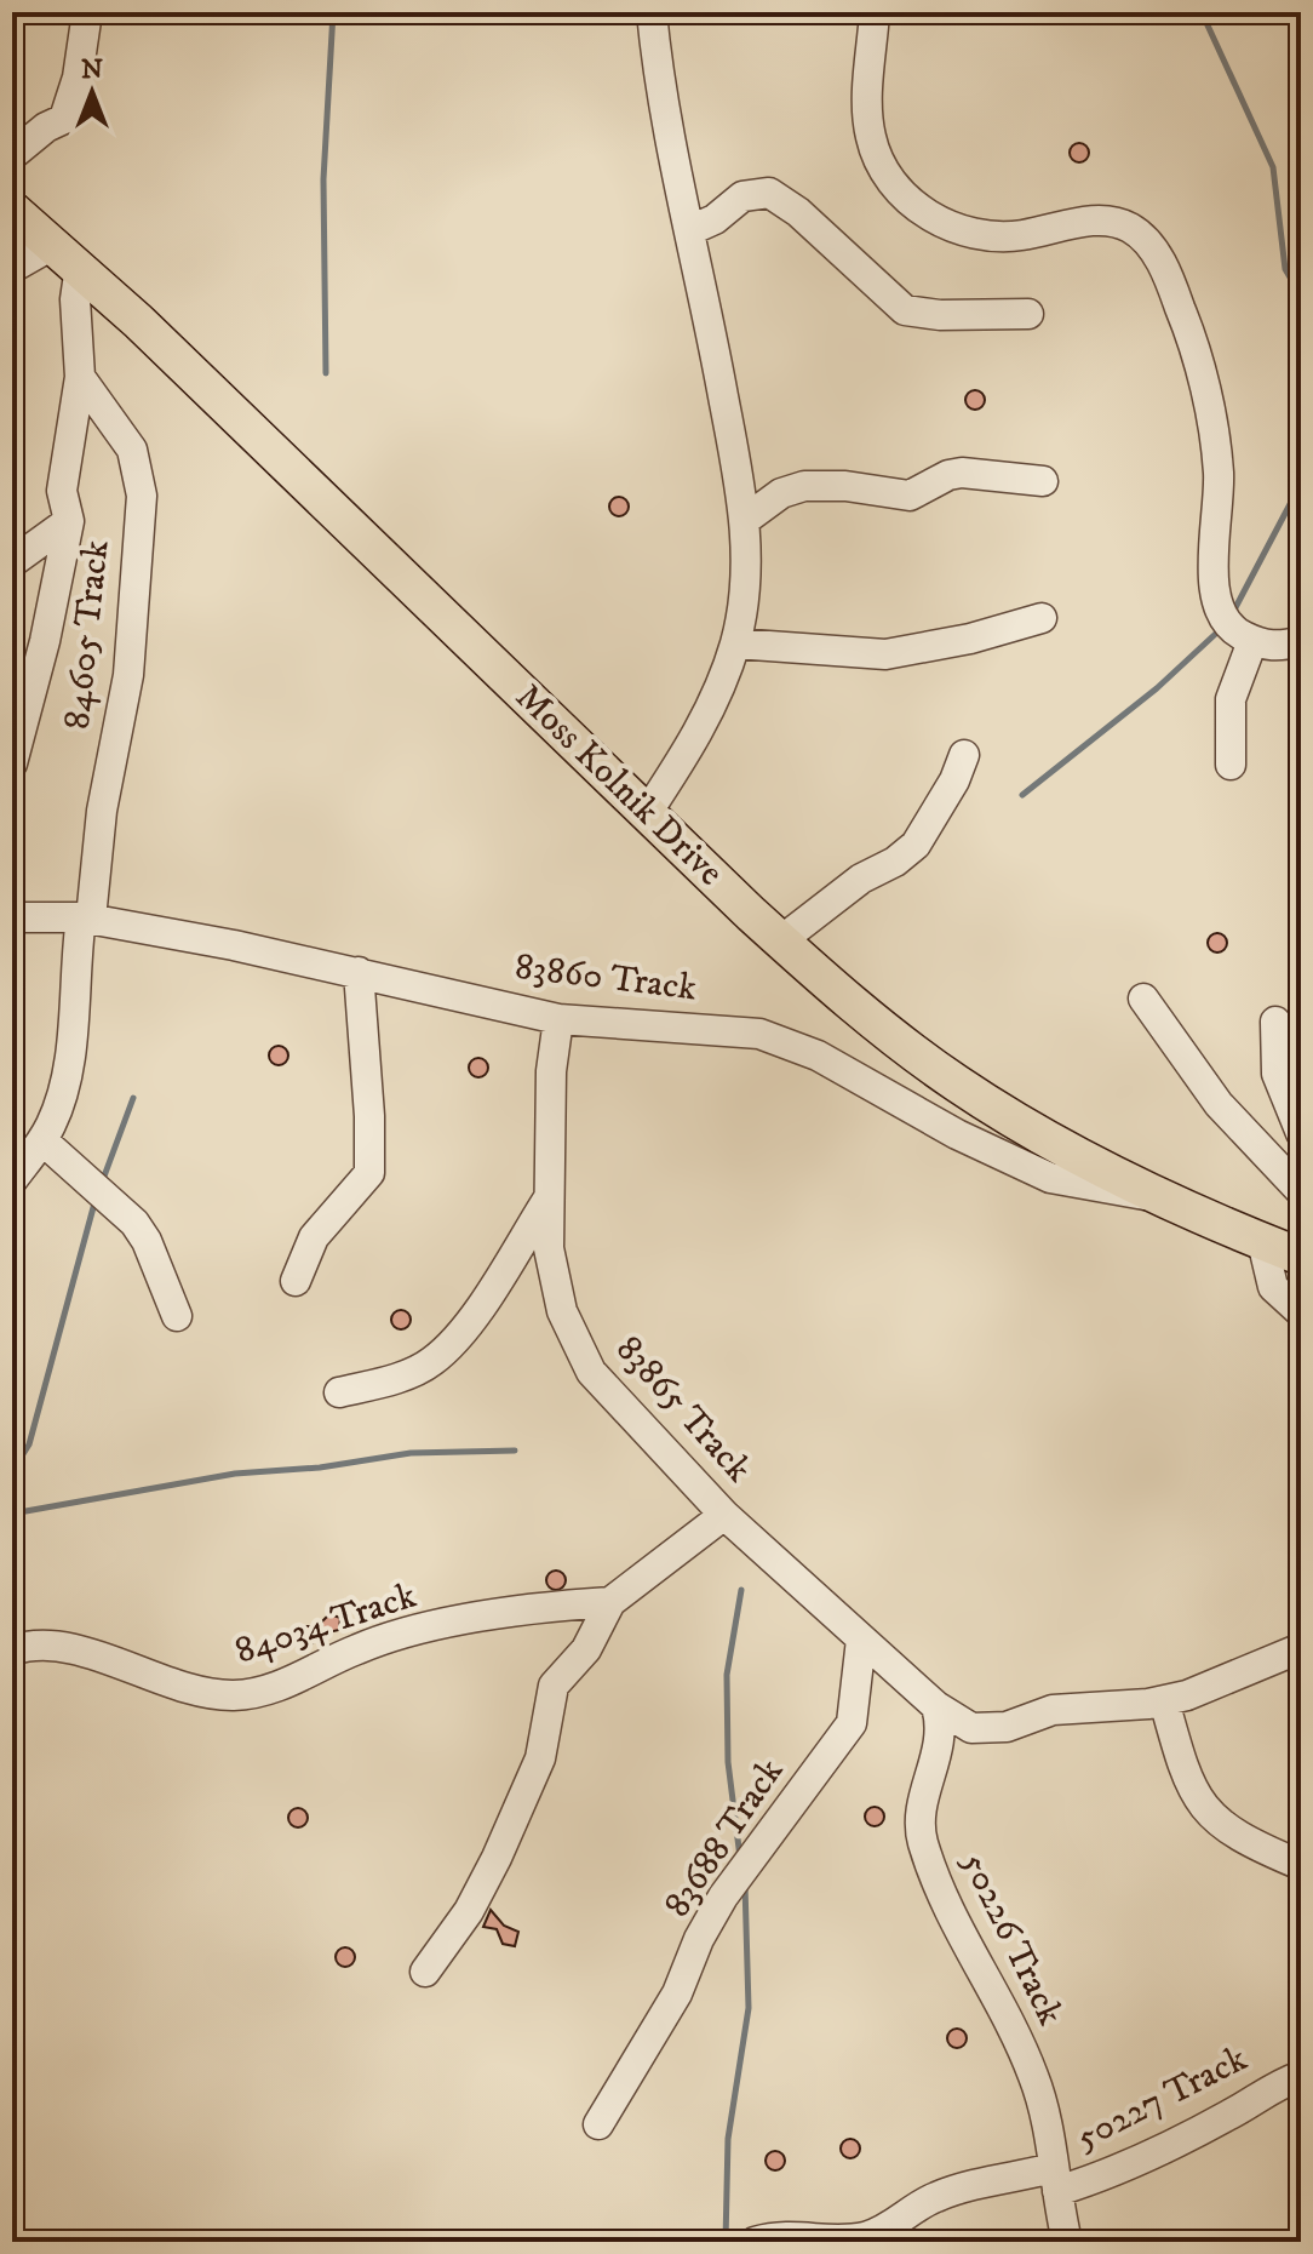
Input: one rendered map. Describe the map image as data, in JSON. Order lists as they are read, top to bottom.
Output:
{
  "streets": {
    "main road": ["Moss Kolnik Drive"],
    "street": [
      "84605 Track",
      "83860 Track",
      "83865 Track",
      "84034 Track",
      "83688 Track",
      "50226 Track",
      "50227 Track"
    ]
  },
  "crossings": [
    ["84605 Track", "83860 Track"],
    ["Moss Kolnik Drive", "83860 Track"],
    ["83860 Track", "83865 Track"],
    ["83865 Track", "83688 Track"],
    ["83865 Track", "50226 Track"],
    ["50226 Track", "50227 Track"]
  ],
  "north": "top"
}
